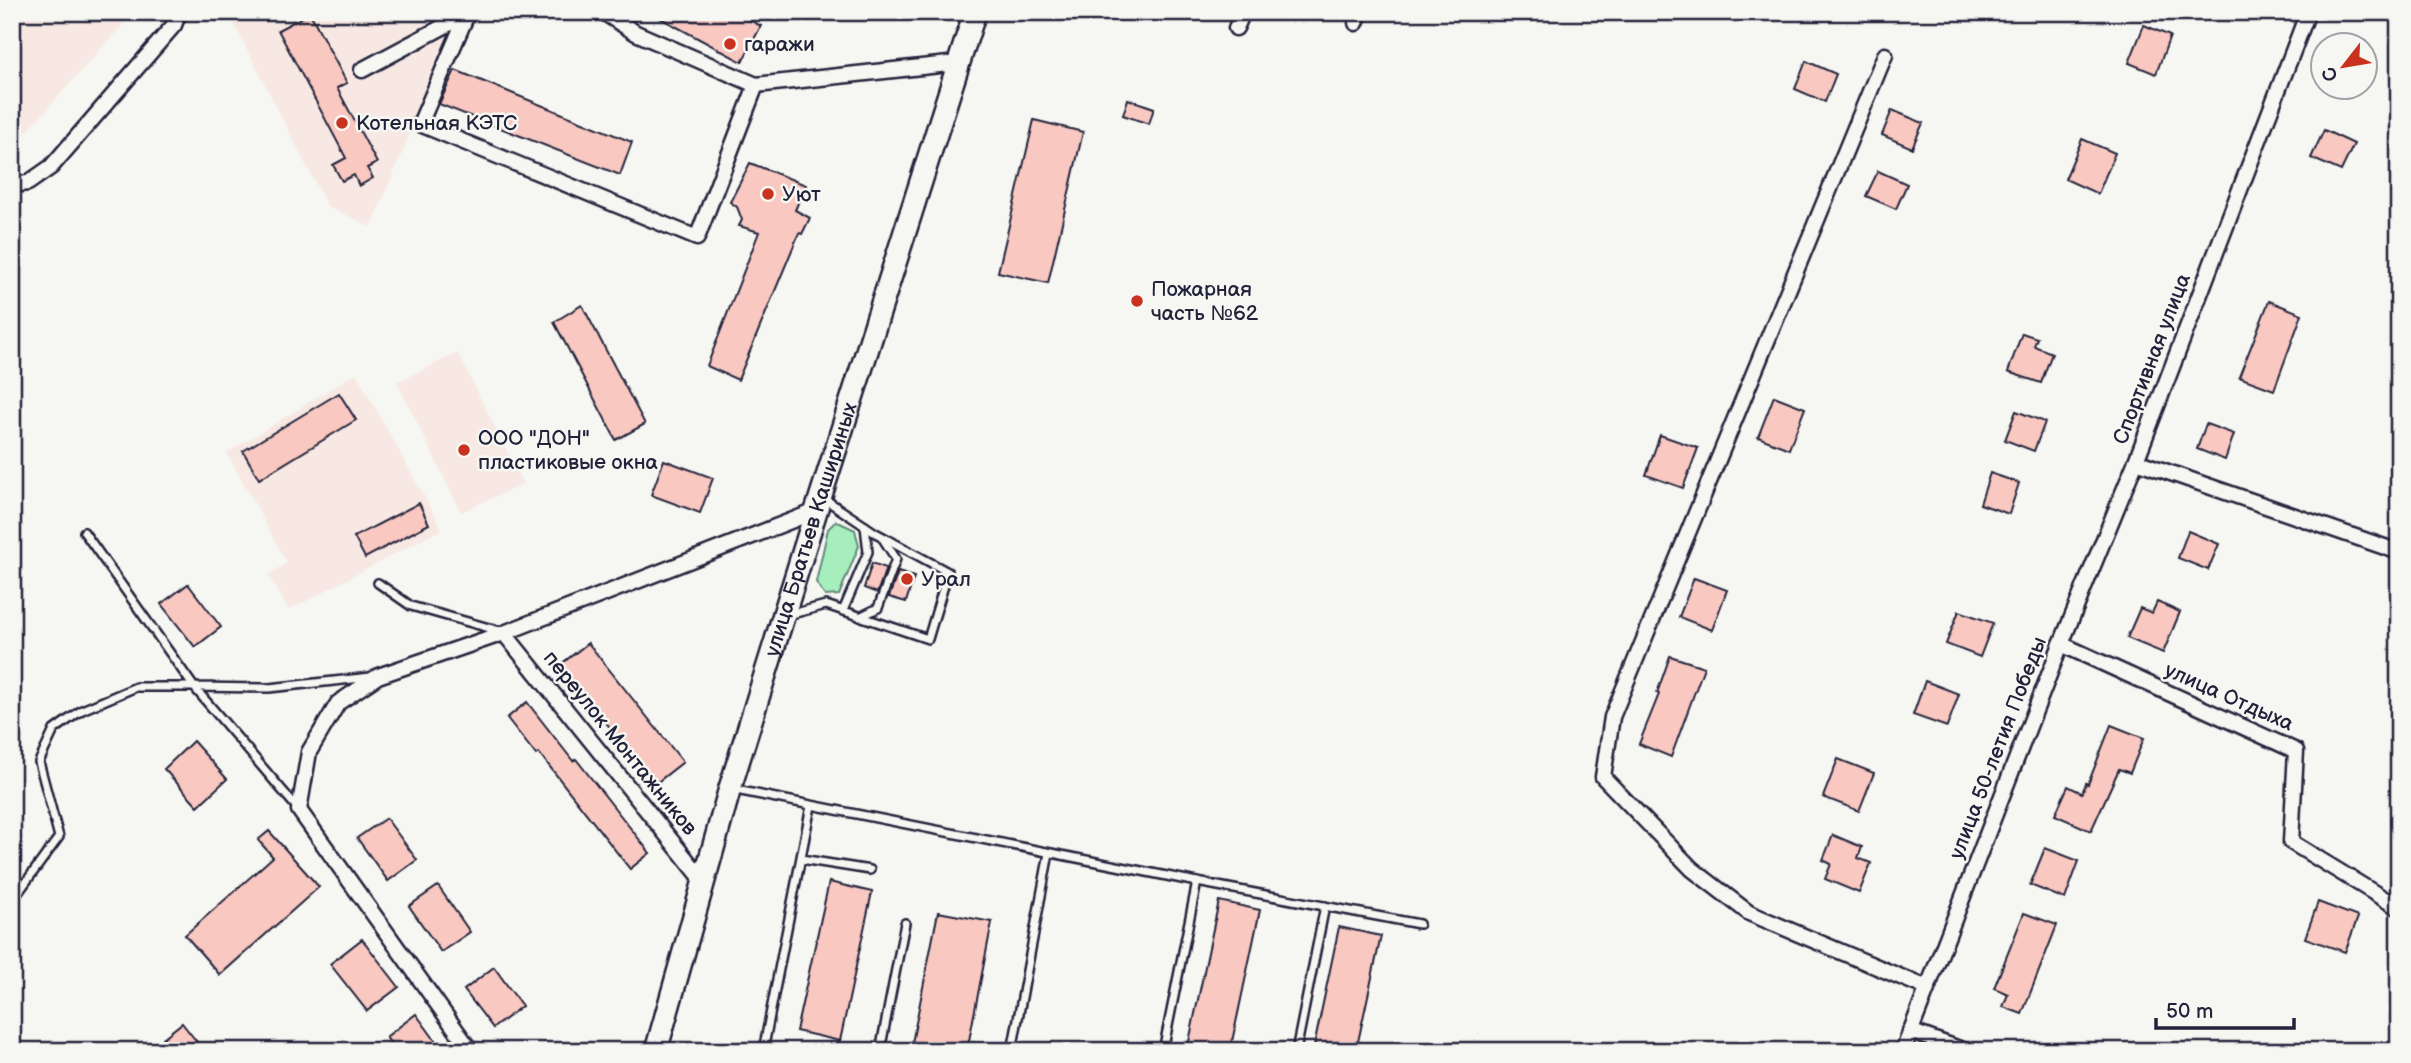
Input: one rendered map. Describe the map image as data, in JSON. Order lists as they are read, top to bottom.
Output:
{
  "streets": {
    "main road": ["улица Братьев Кашириных"],
    "street": [
      "Спортивная улица",
      "улица Отдыха",
      "переулок Монтажников",
      "улица 50-летия Победы"
    ]
  },
  "crossings": [
    ["Спортивная улица", "улица 50-летия Победы"],
    ["улица Братьев Кашириных", "переулок Монтажников"],
    ["улица Отдыха", "улица 50-летия Победы"]
  ],
  "places": [
    "гаражи",
    "Котельная КЭТС",
    "Уют",
    "Пожарная часть №62",
    "ООО \"ДОН\" пластиковые окна",
    "Урал"
  ],
  "scale_bar": "50 m",
  "north": "bottom left"
}
